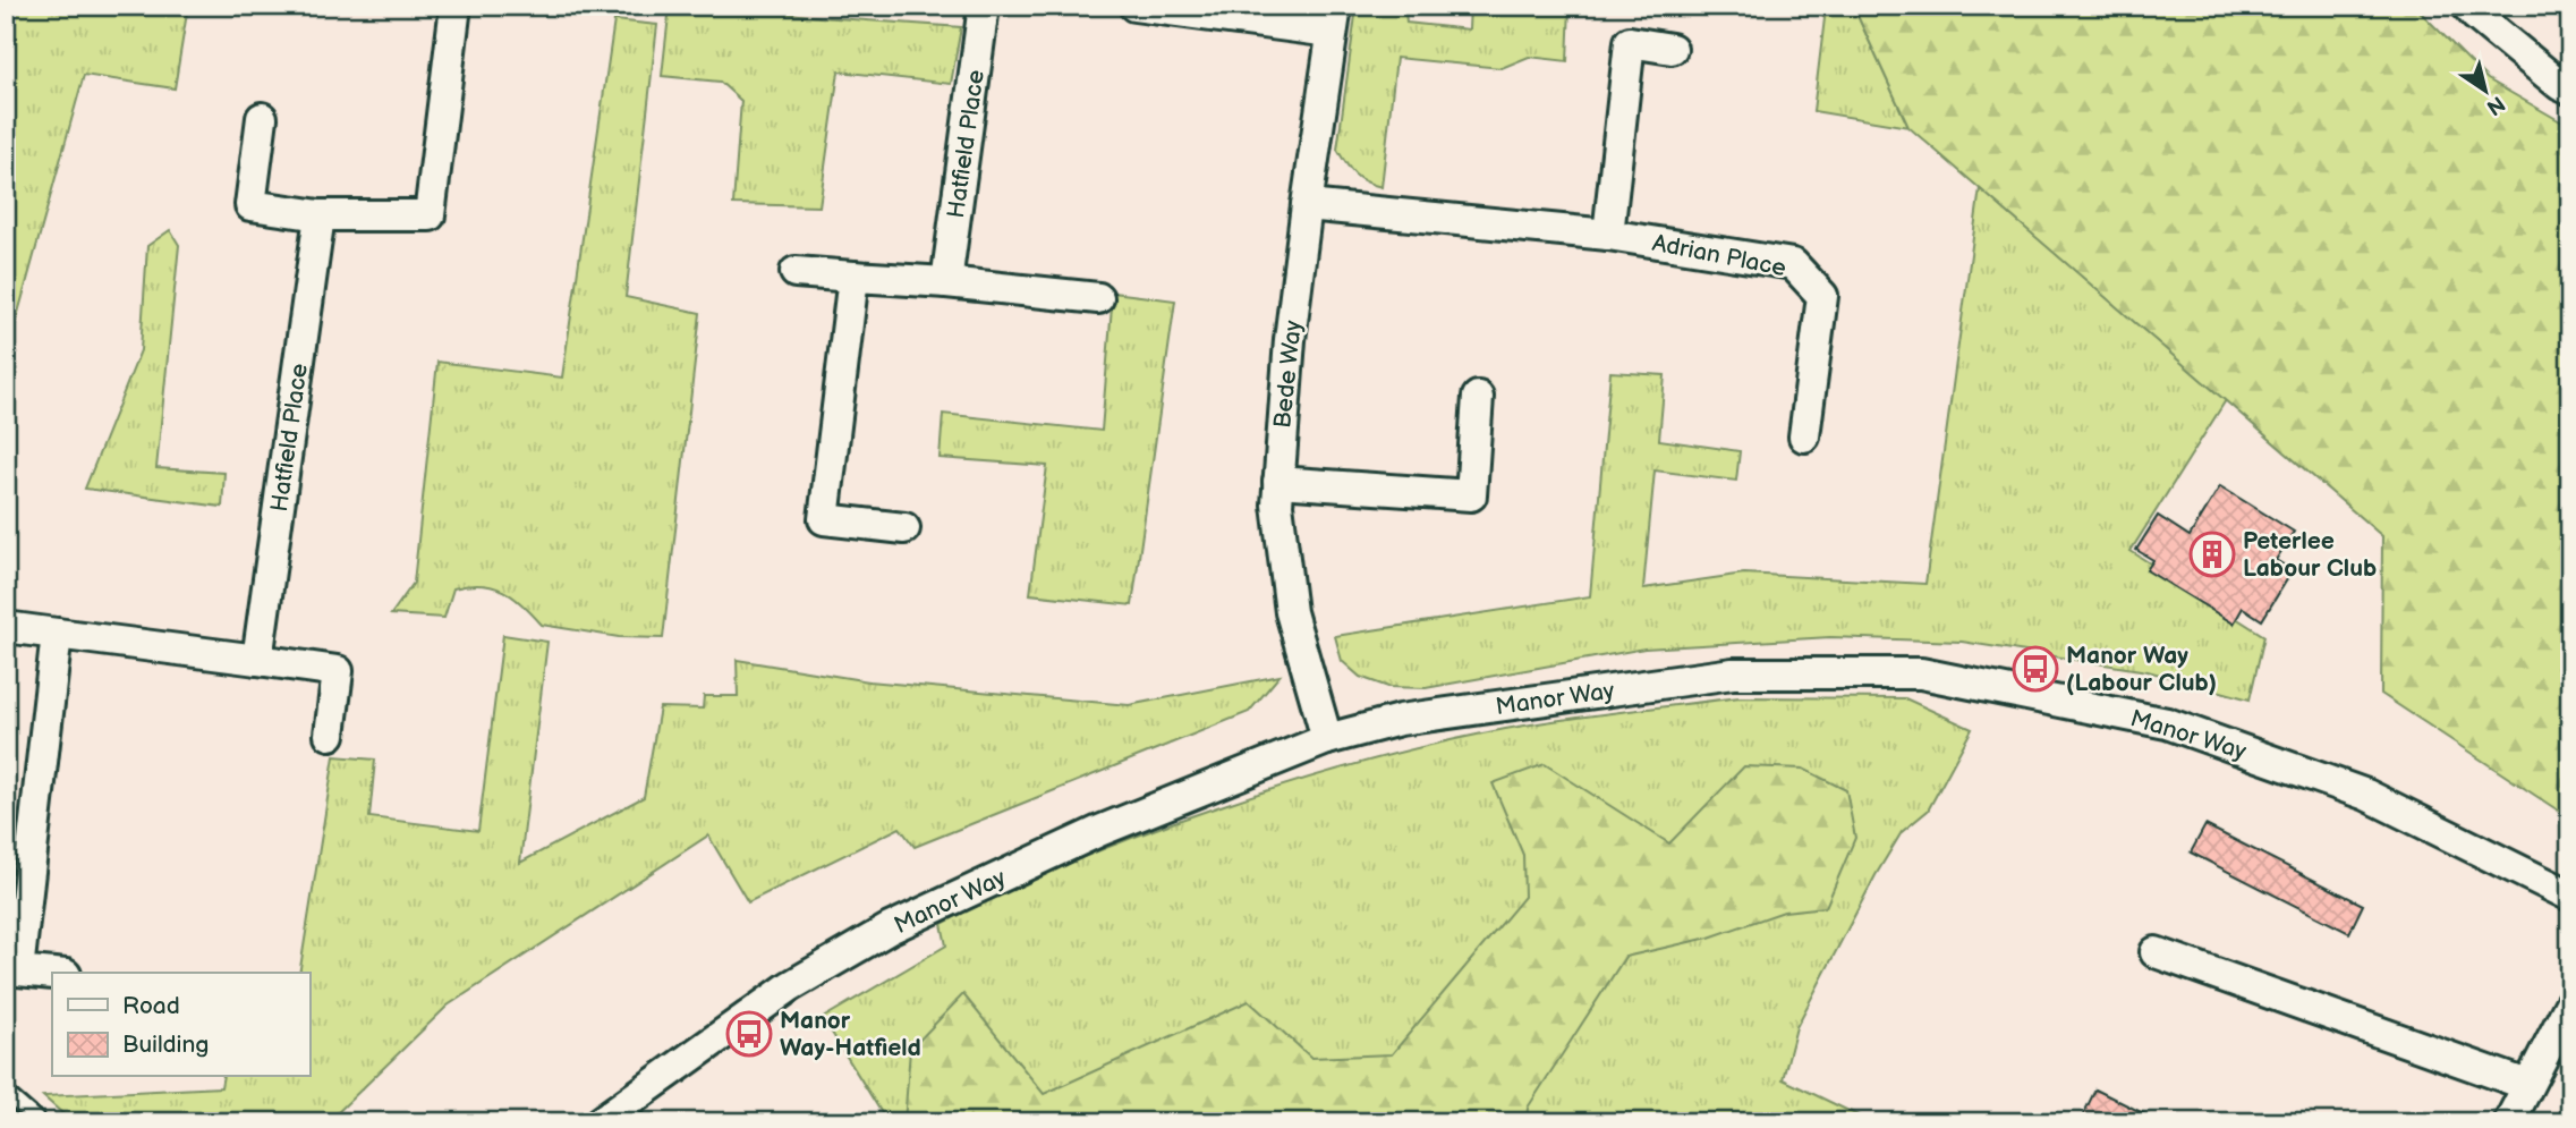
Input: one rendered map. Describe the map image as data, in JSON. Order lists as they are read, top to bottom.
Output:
{
  "streets": {
    "street": [
      "Hatfield Place",
      "Adrian Place",
      "Bede Way",
      "Manor Way"
    ]
  },
  "crossings": [
    ["Adrian Place", "Bede Way"],
    ["Bede Way", "Manor Way"]
  ],
  "places": {
    "building": ["Peterlee Labour Club"],
    "bus stop": ["Manor Way (Labour Club)", "Manor Way-Hatfield"]
  },
  "legend": ["Road", "Building"],
  "north": "bottom right"
}
